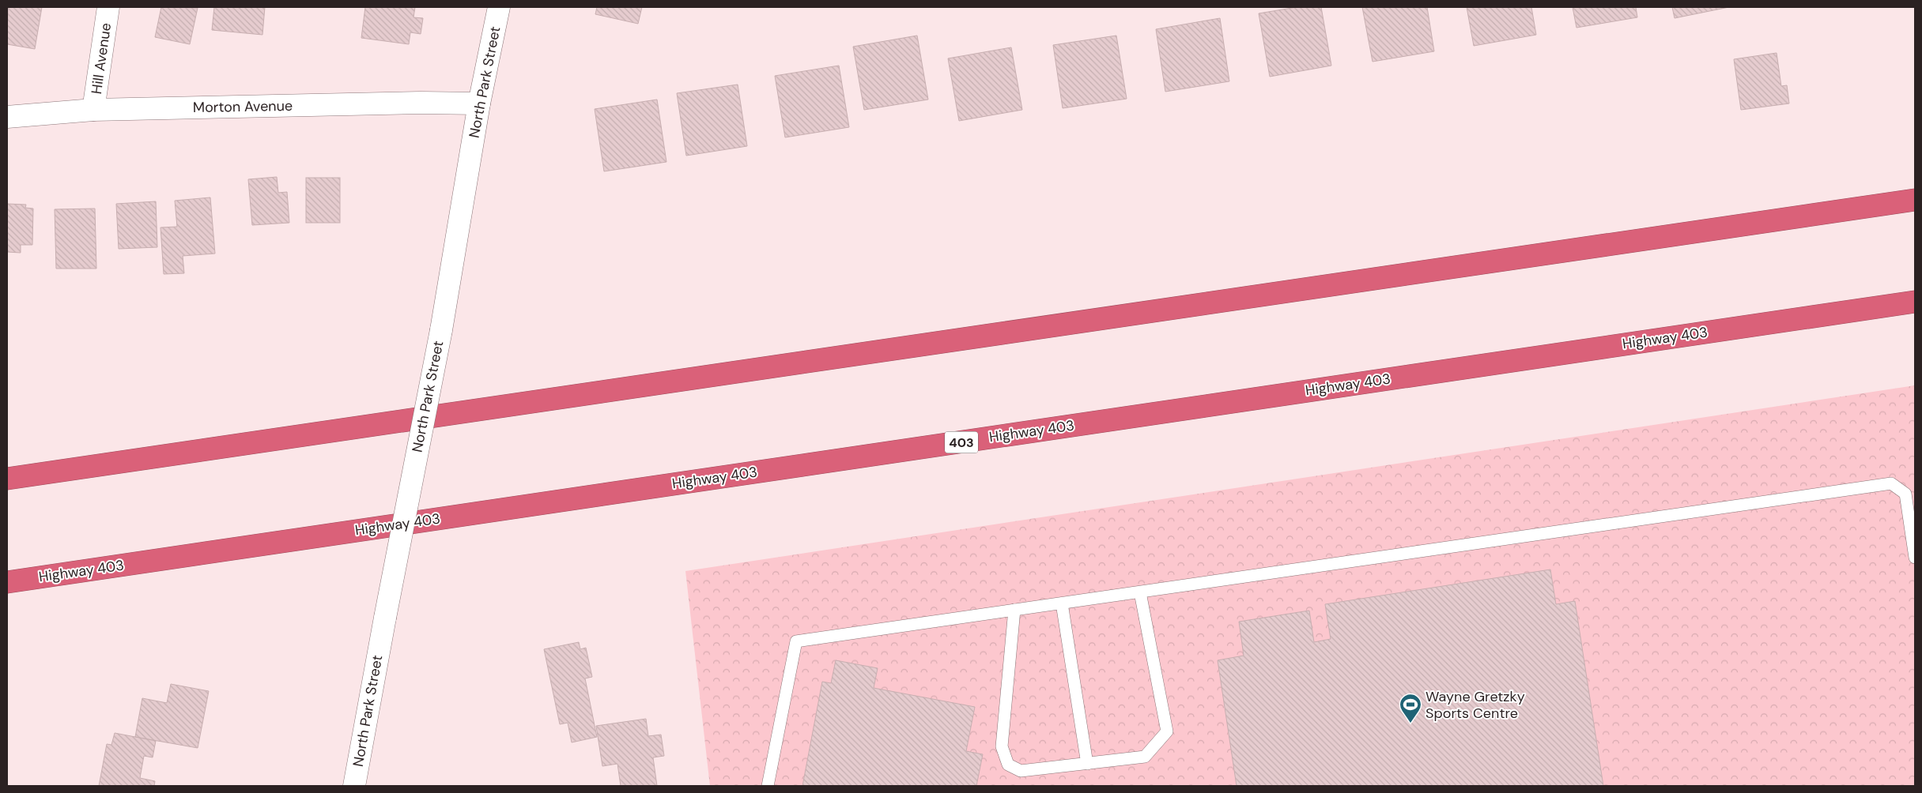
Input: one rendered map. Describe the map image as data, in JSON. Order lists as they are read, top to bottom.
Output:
{
  "streets": {
    "highway": ["Highway 403", "403"],
    "main road": ["Hill Avenue", "North Park Street", "Morton Avenue"]
  },
  "crossings": [
    ["Hill Avenue", "Morton Avenue"],
    ["North Park Street", "Morton Avenue"]
  ],
  "places": {
    "sports": ["Wayne Gretzky Sports Centre"]
  }
}
